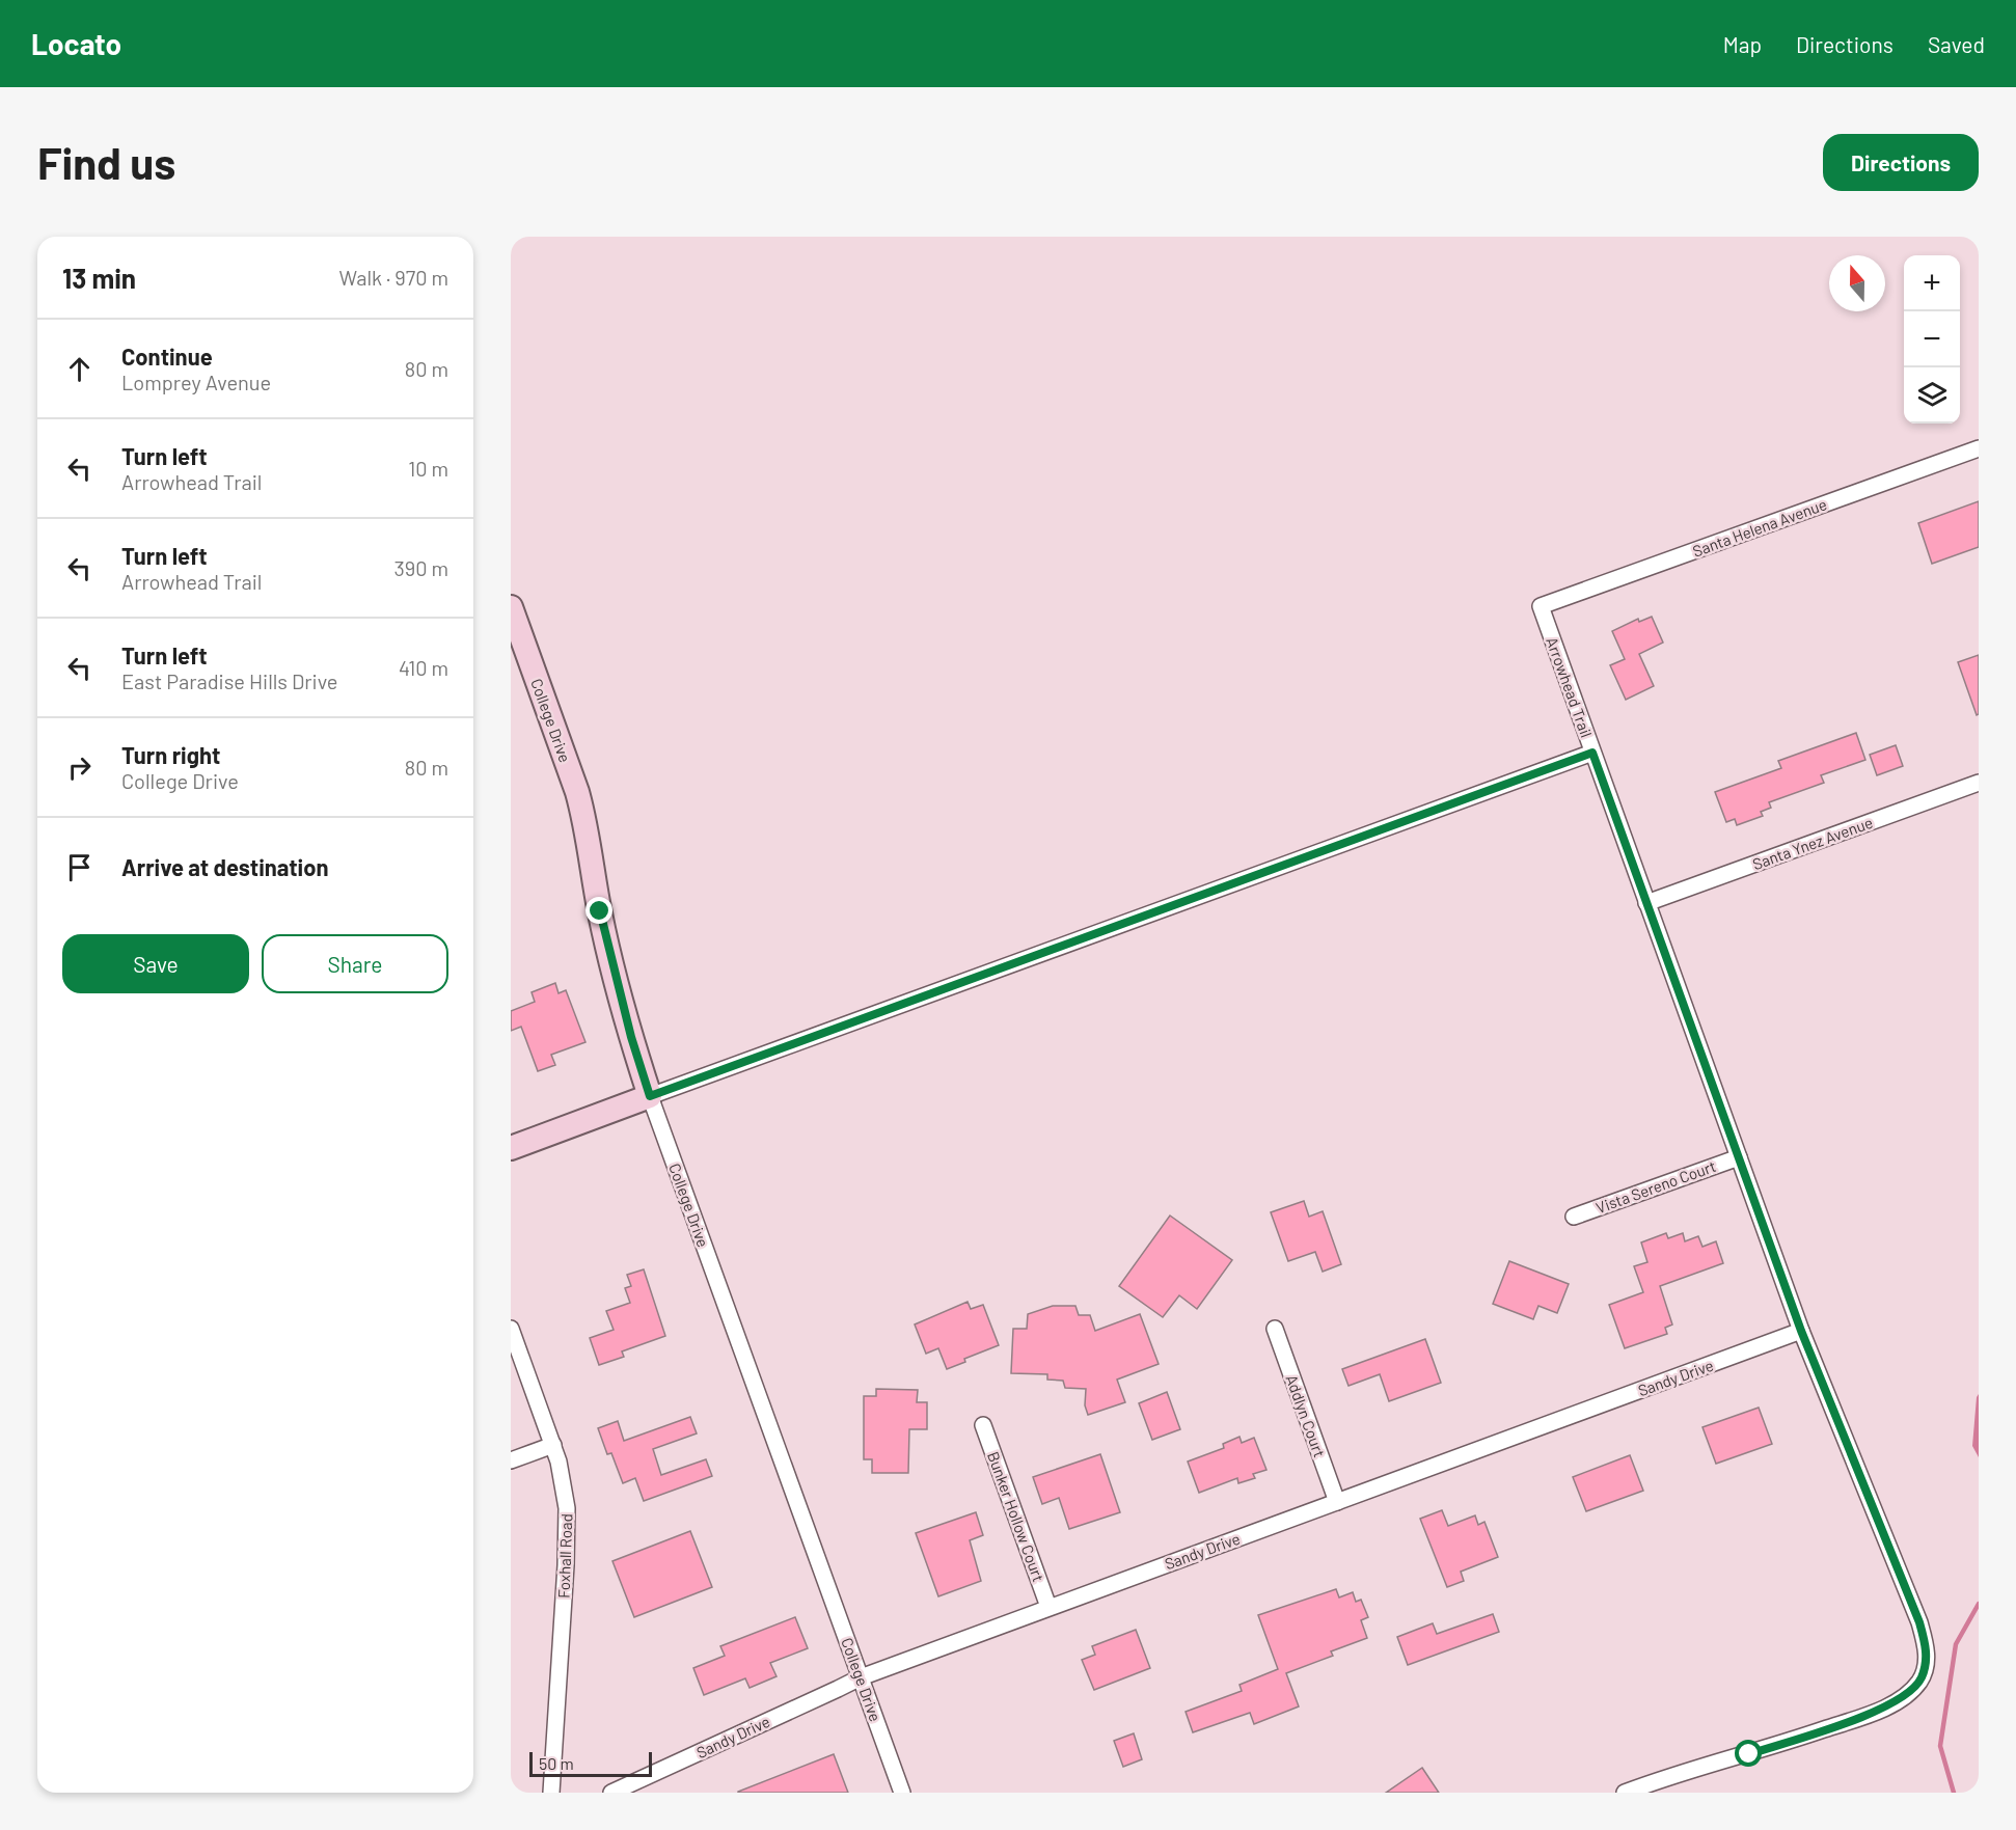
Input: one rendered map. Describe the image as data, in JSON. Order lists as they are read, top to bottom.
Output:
{
  "streets": {
    "main road": ["College Drive"],
    "street": [
      "Santa Helena Avenue",
      "Arrowhead Trail",
      "Santa Ynez Avenue",
      "Vista Sereno Court",
      "Sandy Drive",
      "Addlyn Court",
      "Bunker Hollow Court",
      "Foxhall Road"
    ]
  },
  "crossings": [
    ["Santa Helena Avenue", "Arrowhead Trail"],
    ["Arrowhead Trail", "Santa Ynez Avenue"],
    ["Arrowhead Trail", "Vista Sereno Court"],
    ["Arrowhead Trail", "Sandy Drive"],
    ["College Drive", "Sandy Drive"],
    ["Sandy Drive", "Addlyn Court"],
    ["Sandy Drive", "Bunker Hollow Court"]
  ],
  "scale_bar": "50 m",
  "north": "top",
  "page": {
    "header": "Locato",
    "nav": ["Map", "Directions", "Saved"],
    "buttons": [
      "Directions",
      ["Save", "Share"]
    ],
    "title": "Find us",
    "heading": ["13 min", "Walk · 970 m"],
    "map_buttons": ["+", "−"],
    "list": [
      ["Continue", "Lomprey Avenue", "80 m"],
      ["Turn left", "Arrowhead Trail", "10 m"],
      ["Turn left", "Arrowhead Trail", "390 m"],
      ["Turn left", "East Paradise Hills Drive", "410 m"],
      ["Turn right", "College Drive", "80 m"],
      "Arrive at destination"
    ],
    "scale": "50 m"
  }
}
